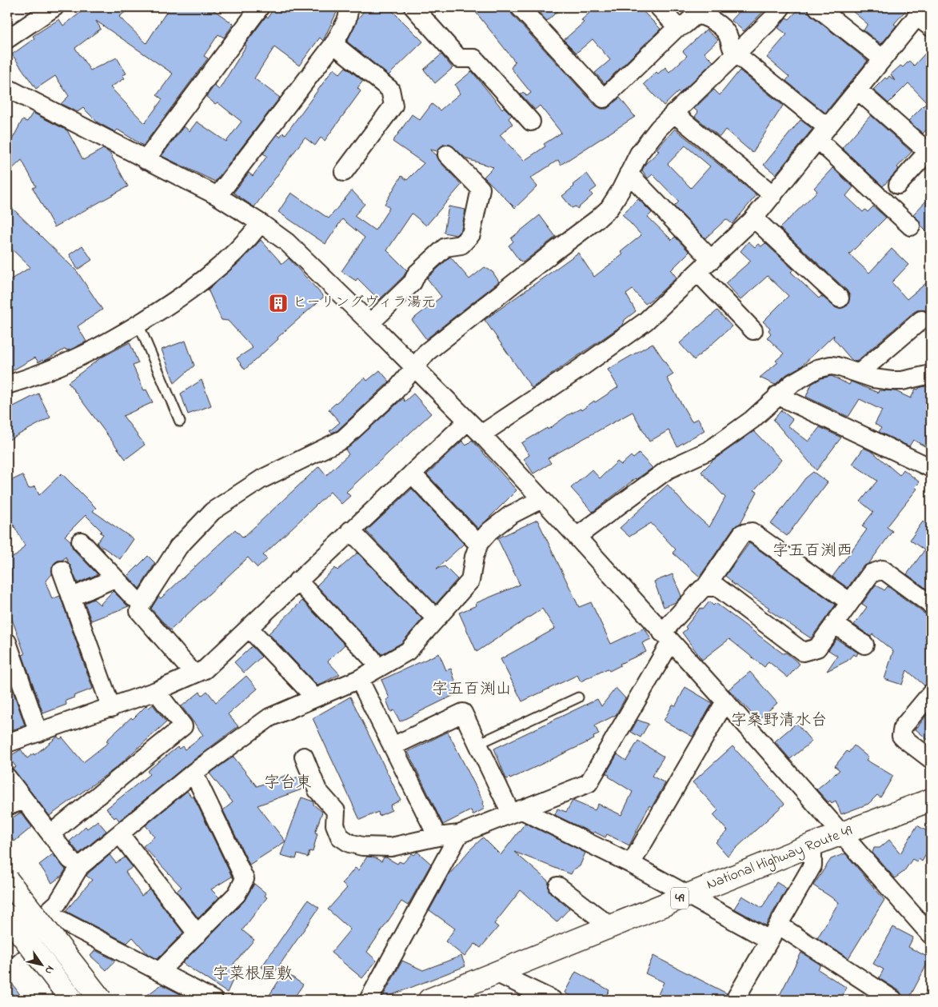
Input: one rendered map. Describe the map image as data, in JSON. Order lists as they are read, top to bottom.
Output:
{
  "streets": {
    "main road": ["National Highway Route 49", "49"]
  },
  "districts": [
    "字五百渕西",
    "字五百渕山",
    "字桑野清水台",
    "字台東",
    "字菜根屋敷"
  ],
  "places": {
    "building": ["ヒーリングヴィラ湯元"]
  },
  "north": "bottom right"
}
